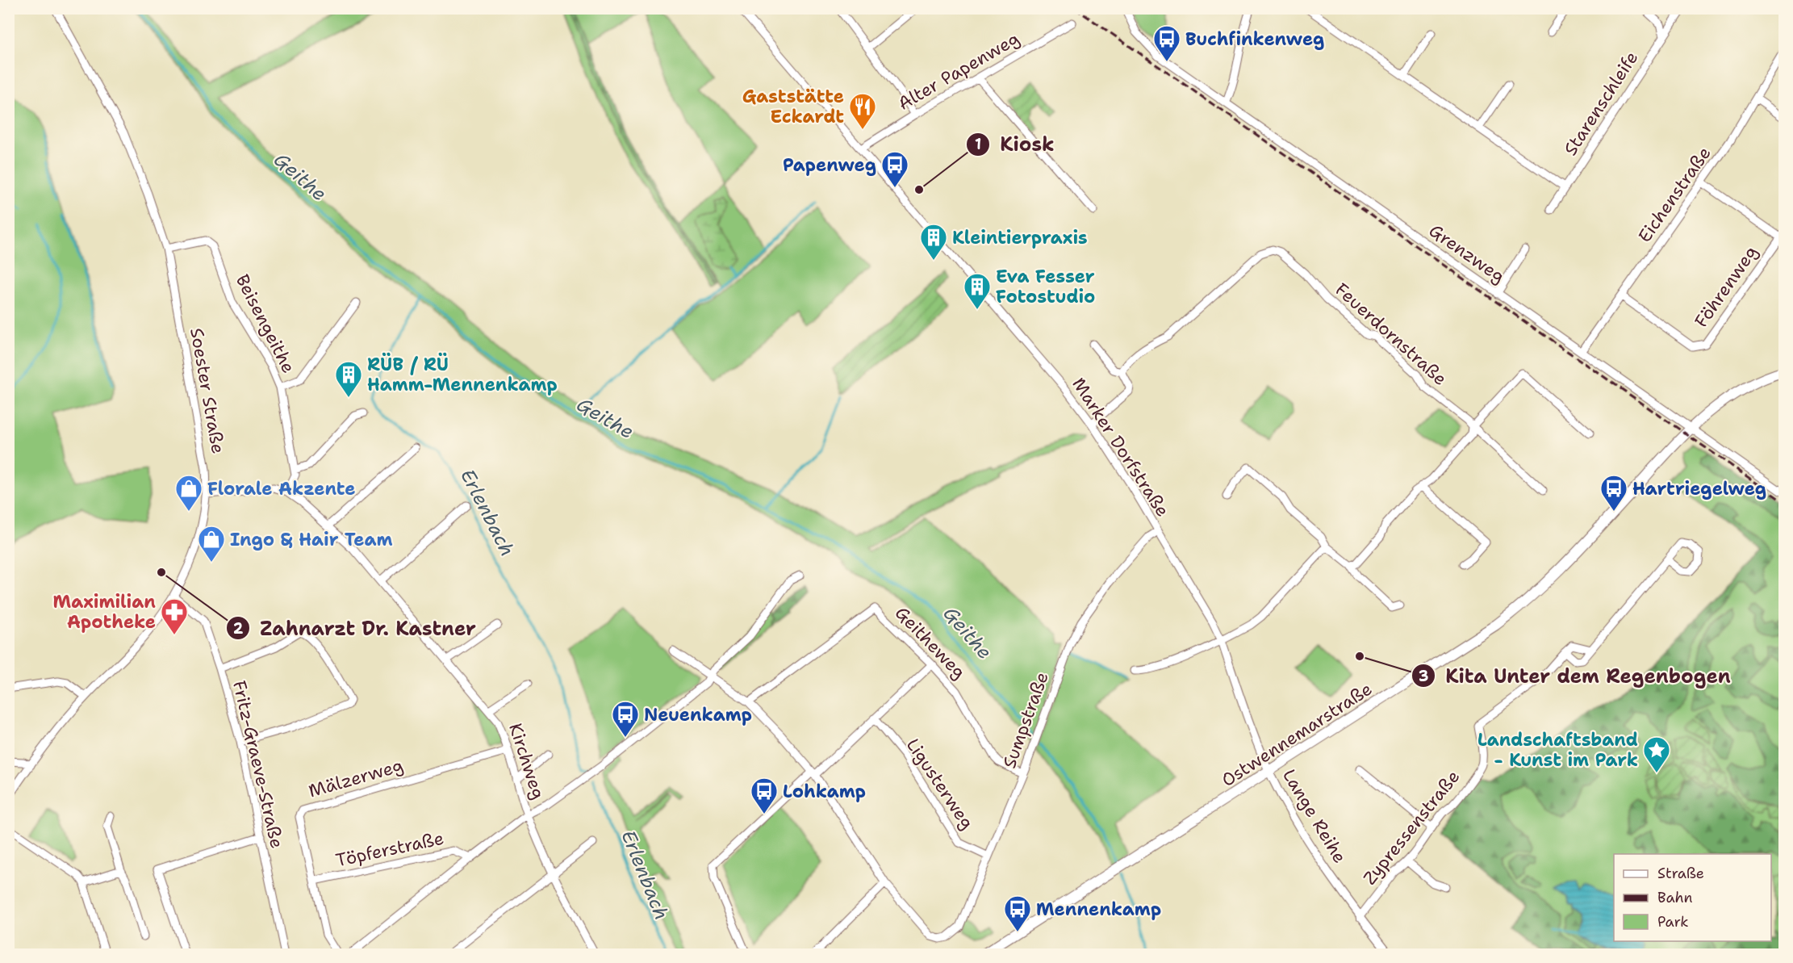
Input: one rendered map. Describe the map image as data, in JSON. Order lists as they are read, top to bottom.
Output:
{
  "streets": {
    "street": [
      "Alter Papenweg",
      "Starenschleife",
      "Eichenstraße",
      "Grenzweg",
      "Föhrenweg",
      "Beisengeithe",
      "Feuerdornstraße",
      "Soester Straße",
      "Marker Dorfstraße",
      "Geitheweg",
      "Sumpstraße",
      "Ostwennemarstraße",
      "Kirchweg",
      "Fritz-Graeve-Straße",
      "Mälzerweg",
      "Ligusterweg",
      "Lange Reihe",
      "Zypressenstraße",
      "Töpferstraße"
    ]
  },
  "crossings": [
    ["Alter Papenweg", "Marker Dorfstraße"],
    ["Eichenstraße", "Grenzweg"],
    ["Eichenstraße", "Föhrenweg"],
    ["Grenzweg", "Ostwennemarstraße"],
    ["Beisengeithe", "Soester Straße"],
    ["Beisengeithe", "Kirchweg"],
    ["Soester Straße", "Fritz-Graeve-Straße"],
    ["Marker Dorfstraße", "Sumpstraße"],
    ["Marker Dorfstraße", "Ostwennemarstraße"],
    ["Marker Dorfstraße", "Lange Reihe"],
    ["Geitheweg", "Sumpstraße"],
    ["Sumpstraße", "Ligusterweg"],
    ["Ostwennemarstraße", "Lange Reihe"],
    ["Kirchweg", "Mälzerweg"],
    ["Mälzerweg", "Töpferstraße"],
    ["Lange Reihe", "Zypressenstraße"]
  ],
  "water": ["Geithe", "Erlenbach"],
  "places": {
    "bus stop": [
      "Buchfinkenweg",
      "Papenweg",
      "Hartriegelweg",
      "Neuenkamp",
      "Lohkamp",
      "Mennenkamp"
    ],
    "restaurant": ["Gaststätte Eckardt"],
    "other": ["Kiosk", "Zahnarzt Dr. Kastner", "Kita Unter dem Regenbogen"],
    "building": ["Kleintierpraxis", "Eva Fesser Fotostudio", "RÜB / RÜ Hamm-Mennenkamp"],
    "shop": ["Florale Akzente", "Ingo & Hair Team"],
    "pharmacy": ["Maximilian Apotheke"],
    "place": ["Landschaftsband - Kunst im Park"]
  },
  "legend": ["Straße", "Bahn", "Park"]
}
